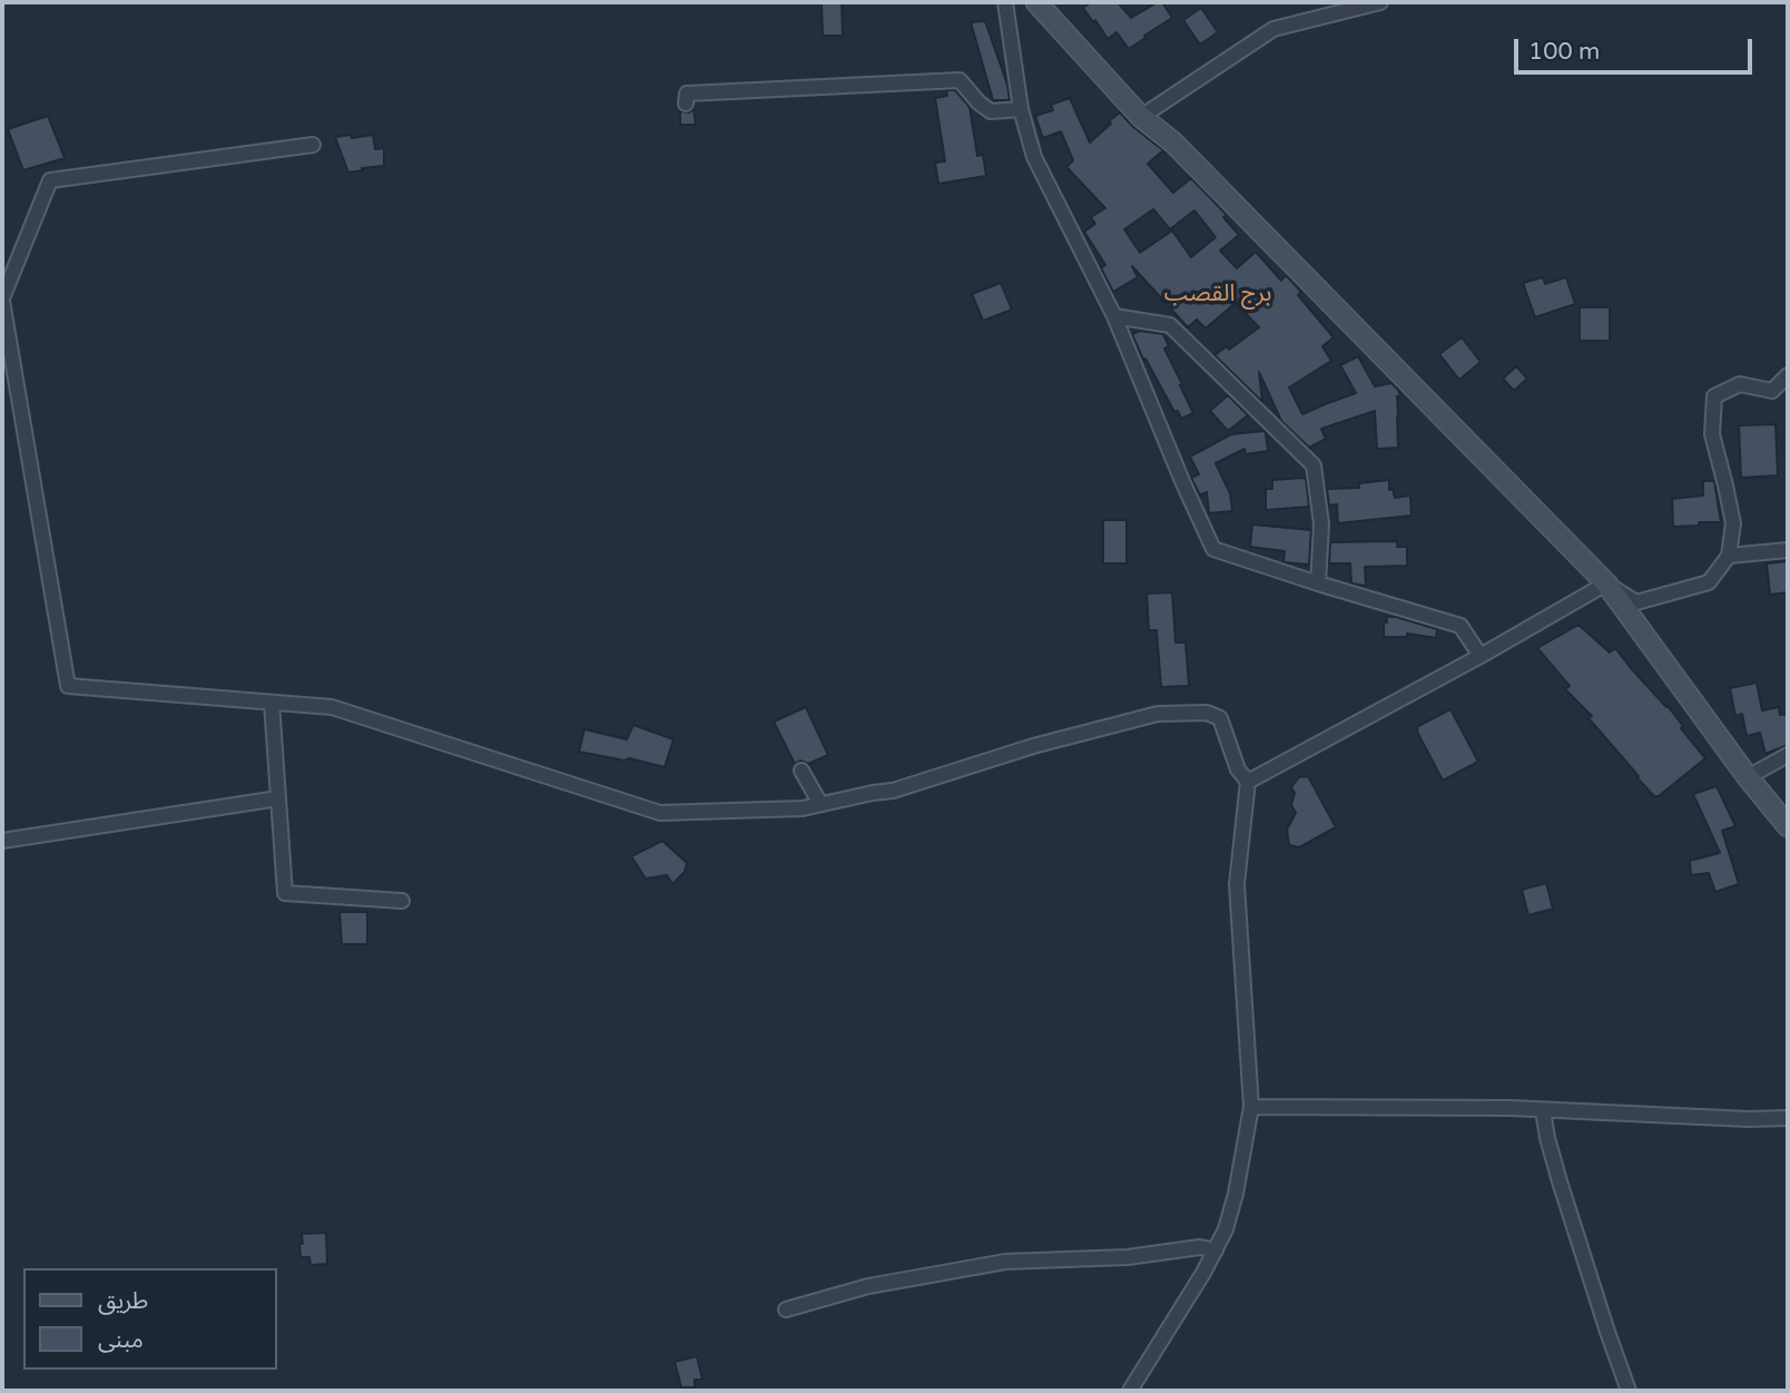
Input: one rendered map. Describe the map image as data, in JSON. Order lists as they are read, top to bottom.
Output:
{
  "districts": ["برج القصب"],
  "legend": ["طريق", "مبنى"],
  "scale_bar": "100 m"
}
